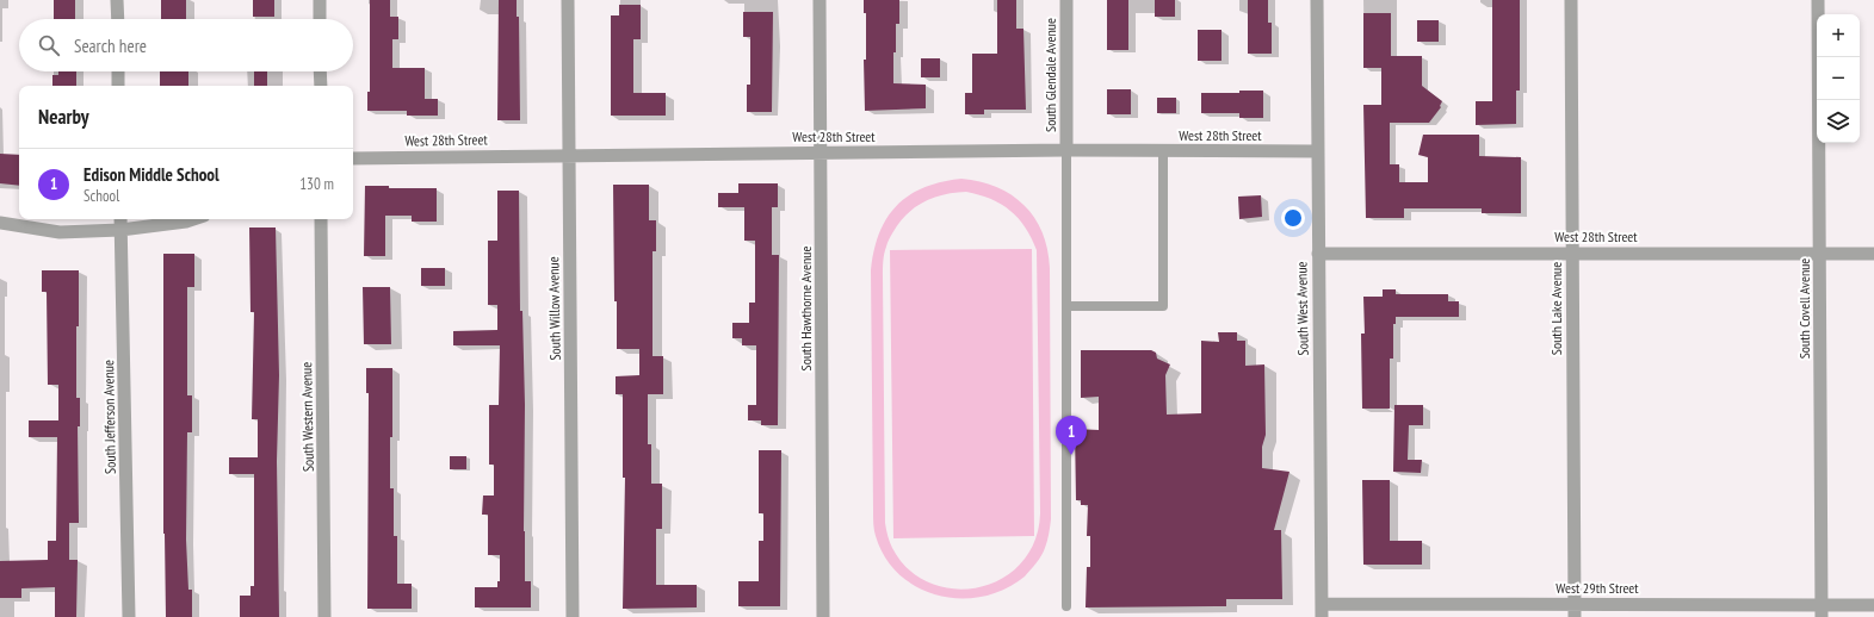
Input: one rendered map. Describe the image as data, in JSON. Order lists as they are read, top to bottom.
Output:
{
  "streets": {
    "street": [
      "South Glendale Avenue",
      "West 28th Street",
      "South Willow Avenue",
      "South Hawthorne Avenue",
      "South West Avenue",
      "South Lake Avenue",
      "South Covell Avenue",
      "South Jefferson Avenue",
      "South Western Avenue",
      "West 29th Street"
    ]
  },
  "crossings": [
    ["South Glendale Avenue", "West 28th Street"],
    ["West 28th Street", "South Willow Avenue"],
    ["West 28th Street", "South Hawthorne Avenue"],
    ["West 28th Street", "South West Avenue"],
    ["West 28th Street", "South Lake Avenue"],
    ["West 28th Street", "South Covell Avenue"],
    ["South West Avenue", "West 29th Street"],
    ["South Lake Avenue", "West 29th Street"],
    ["South Covell Avenue", "West 29th Street"]
  ],
  "page": {
    "map_buttons": ["+", "−"],
    "search": "Search here",
    "heading": "Nearby",
    "list": [
      {
        "mark": "1",
        "name": "Edison Middle School",
        "note": "School",
        "value": "130 m"
      }
    ],
    "pins": "1"
  }
}
